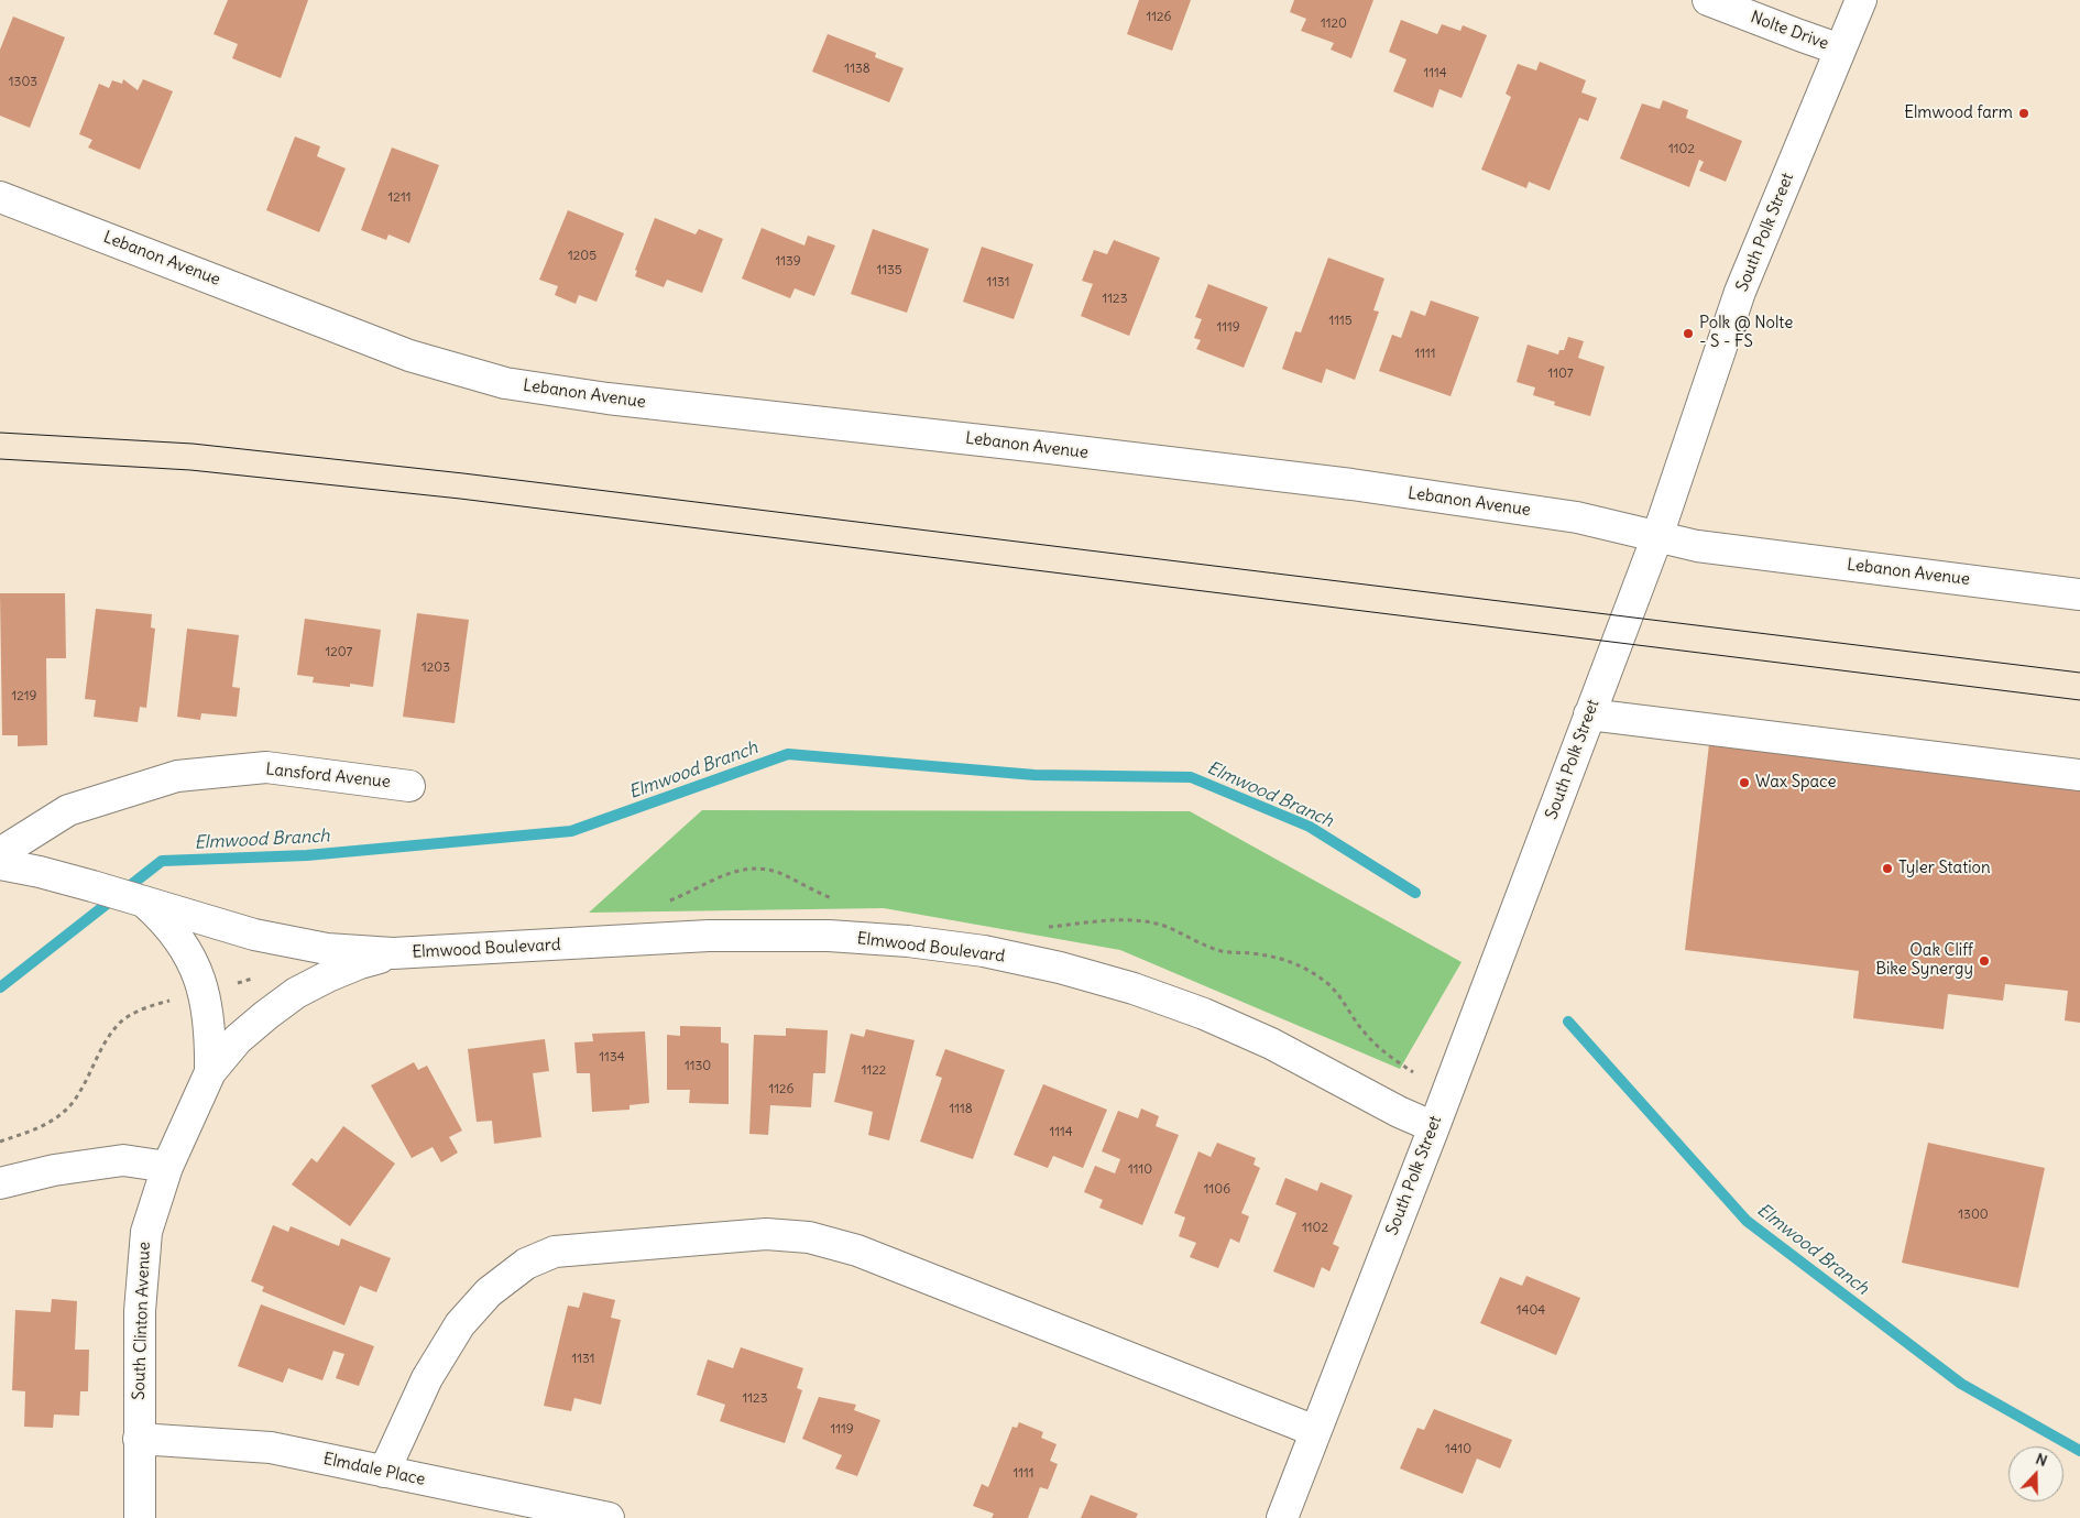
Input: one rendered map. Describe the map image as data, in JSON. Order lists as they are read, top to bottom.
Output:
{
  "streets": {
    "street": [
      "Nolte Drive",
      "South Polk Street",
      "Lebanon Avenue",
      "Lansford Avenue",
      "Elmwood Boulevard",
      "South Clinton Avenue",
      "Elmdale Place"
    ]
  },
  "crossings": [
    ["Nolte Drive", "South Polk Street"],
    ["South Polk Street", "Lebanon Avenue"],
    ["South Polk Street", "Elmwood Boulevard"],
    ["Elmwood Boulevard", "South Clinton Avenue"],
    ["South Clinton Avenue", "Elmdale Place"]
  ],
  "water": ["Elmwood Branch"],
  "places": [
    "Elmwood farm",
    "Polk @ Nolte - S - FS",
    "Wax Space",
    "Tyler Station",
    "Oak Cliff Bike Synergy"
  ],
  "house_numbers": [
    "1126",
    "1120",
    "1138",
    "1114",
    "1303",
    "1102",
    "1211",
    "1205",
    "1139",
    "1135",
    "1131",
    "1123",
    "1115",
    "1119",
    "1111",
    "1107",
    "1207",
    "1203",
    "1219",
    "1134",
    "1130",
    "1122",
    "1126",
    "1118",
    "1114",
    "1110",
    "1106",
    "1300",
    "1102",
    "1404",
    "1131",
    "1123",
    "1119",
    "1410",
    "1111"
  ],
  "north": "top"
}
